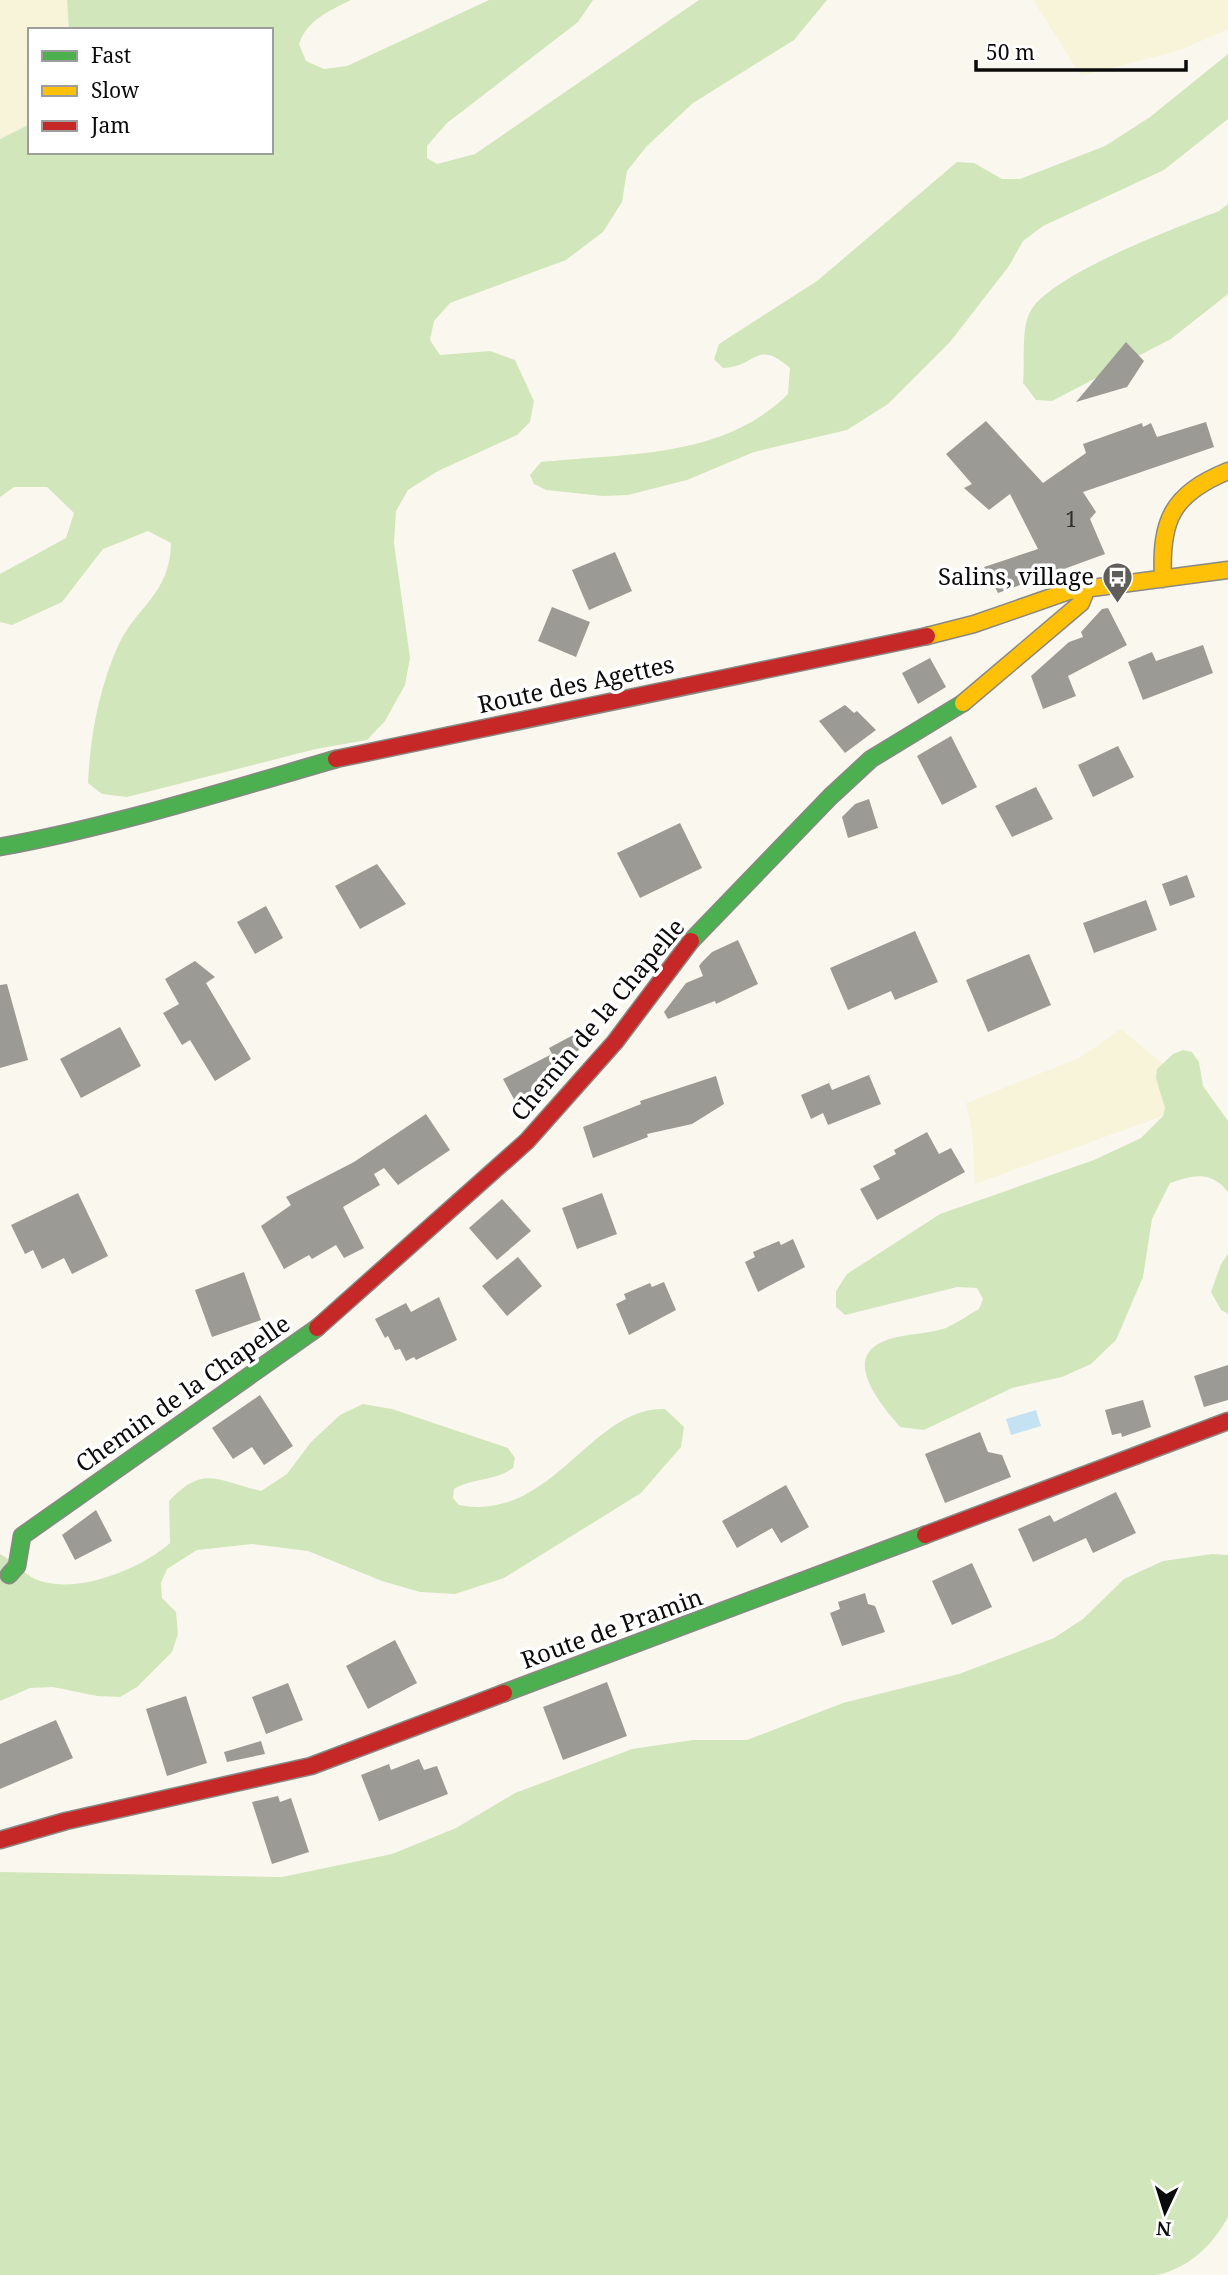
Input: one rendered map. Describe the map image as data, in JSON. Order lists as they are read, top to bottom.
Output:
{
  "streets": {
    "street": ["Route des Agettes", "Chemin de la Chapelle", "Route de Pramin"]
  },
  "crossings": [
    ["Route des Agettes", "Chemin de la Chapelle"]
  ],
  "places": {
    "bus stop": ["Salins, village"]
  },
  "house_numbers": ["1"],
  "legend": ["Fast", "Slow", "Jam"],
  "scale_bar": "50 m",
  "north": "bottom"
}
